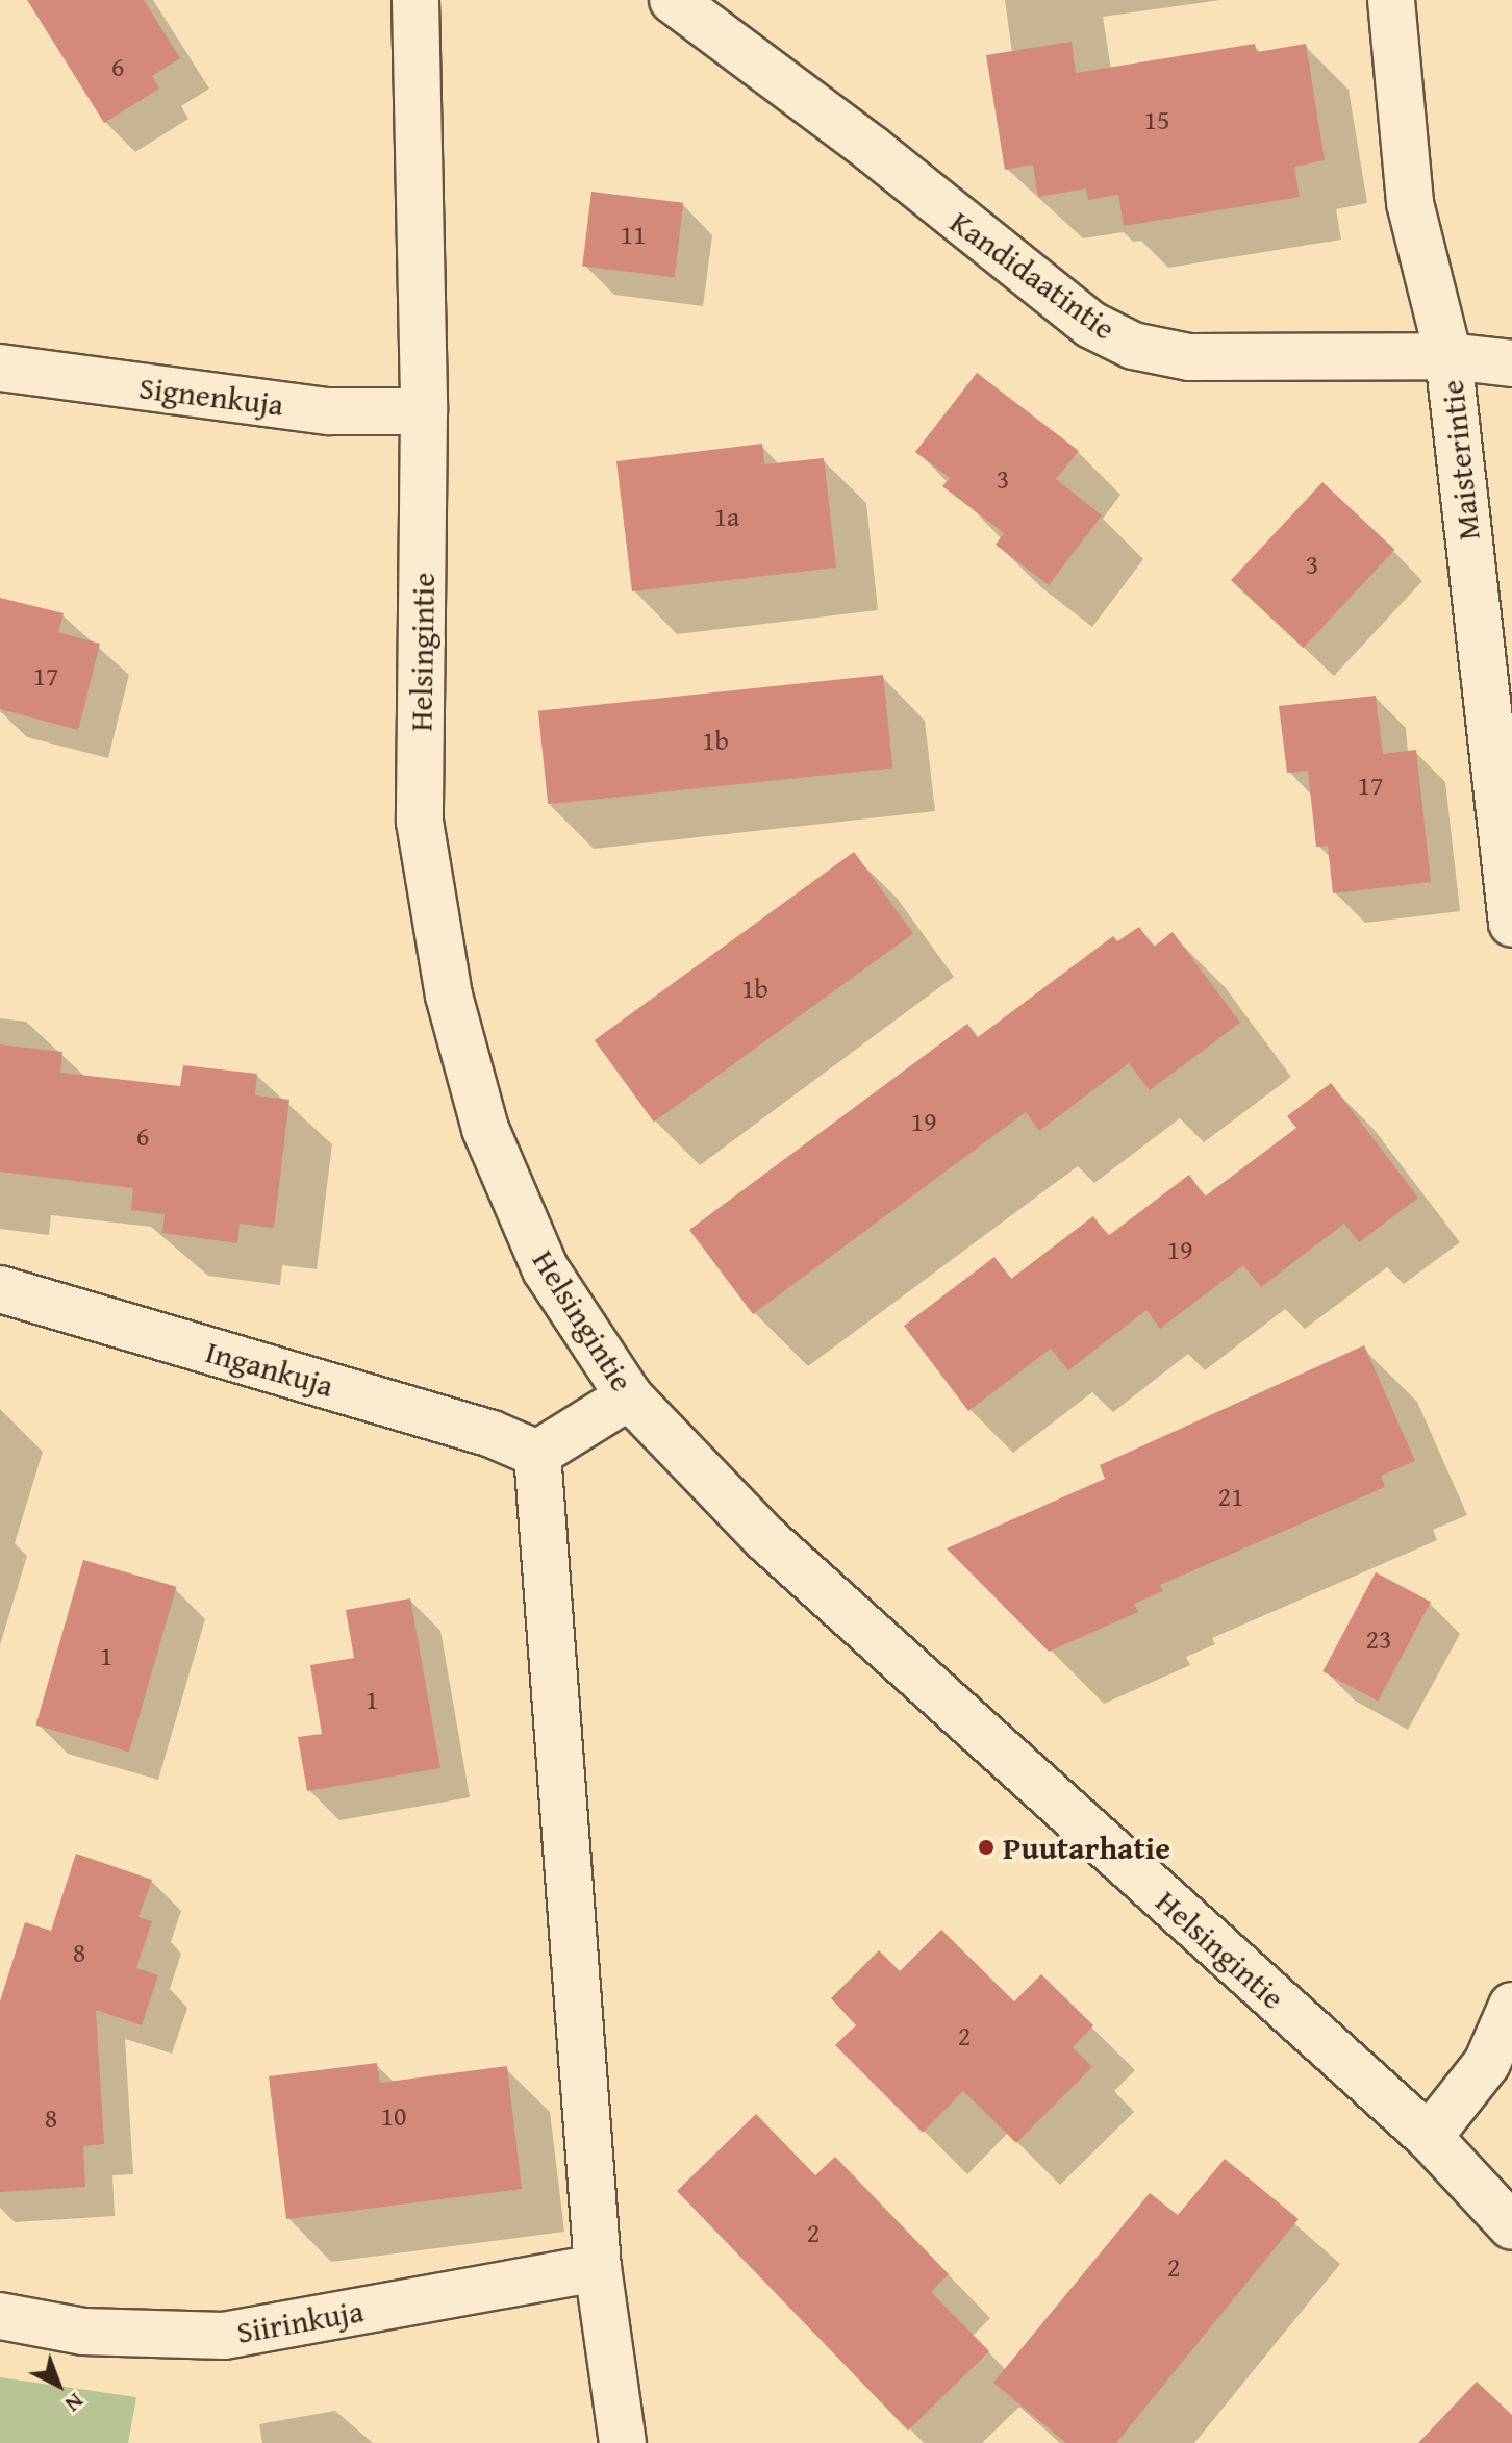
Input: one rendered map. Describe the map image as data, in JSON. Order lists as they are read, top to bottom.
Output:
{
  "streets": {
    "street": [
      "Kandidaatintie",
      "Signenkuja",
      "Maisterintie",
      "Helsingintie",
      "Ingankuja",
      "Siirinkuja"
    ]
  },
  "crossings": [
    ["Kandidaatintie", "Maisterintie"],
    ["Signenkuja", "Helsingintie"]
  ],
  "places": ["Puutarhatie"],
  "house_numbers": [
    "6",
    "15",
    "11",
    "3",
    "1a",
    "3",
    "17",
    "1b",
    "17",
    "1b",
    "19",
    "6",
    "19",
    "21",
    "23",
    "1",
    "1",
    "8",
    "2",
    "10",
    "8",
    "2",
    "2"
  ],
  "north": "bottom right"
}
